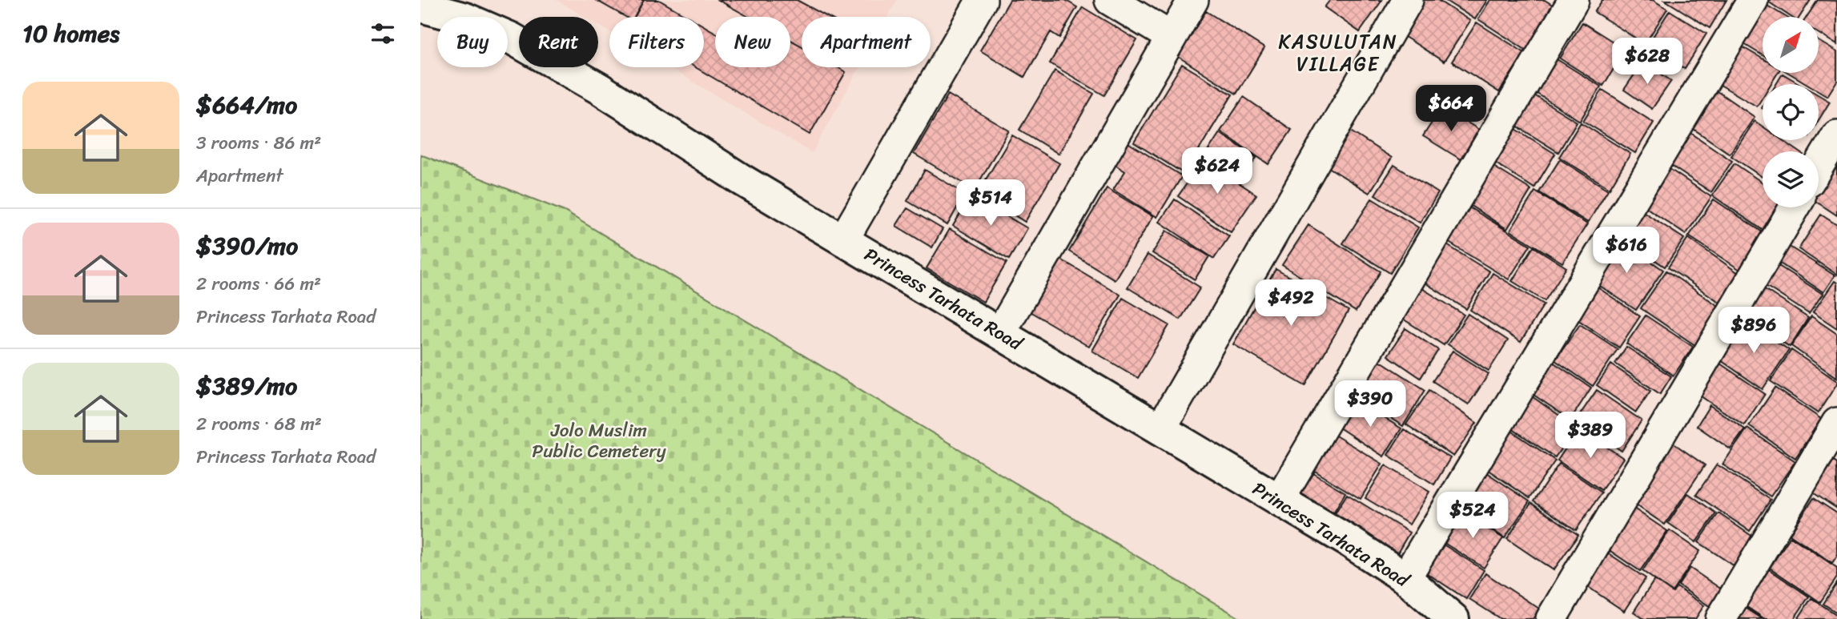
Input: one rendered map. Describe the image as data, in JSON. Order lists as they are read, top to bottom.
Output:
{
  "streets": {
    "main road": ["Princess Tarhata Road"]
  },
  "districts": ["KASULUTAN VILLAGE"],
  "parks": ["Jolo Muslim Public Cemetery"],
  "north": "top right",
  "page": {
    "heading": "10 homes",
    "chip": [
      "Buy",
      "Rent",
      "Filters",
      "New",
      "Apartment"
    ],
    "price": [
      "$628",
      "$664",
      "$624",
      "$514",
      "$616",
      "$492",
      "$896",
      "$390",
      "$389",
      "$524"
    ],
    "list": [
      {
        "name": "$664/mo",
        "note": "3 rooms · 86 m² · Apartment"
      },
      {
        "name": "$390/mo",
        "note": "2 rooms · 66 m² · Princess Tarhata Road"
      },
      {
        "name": "$389/mo",
        "note": "2 rooms · 68 m² · Princess Tarhata Road"
      }
    ]
  }
}
